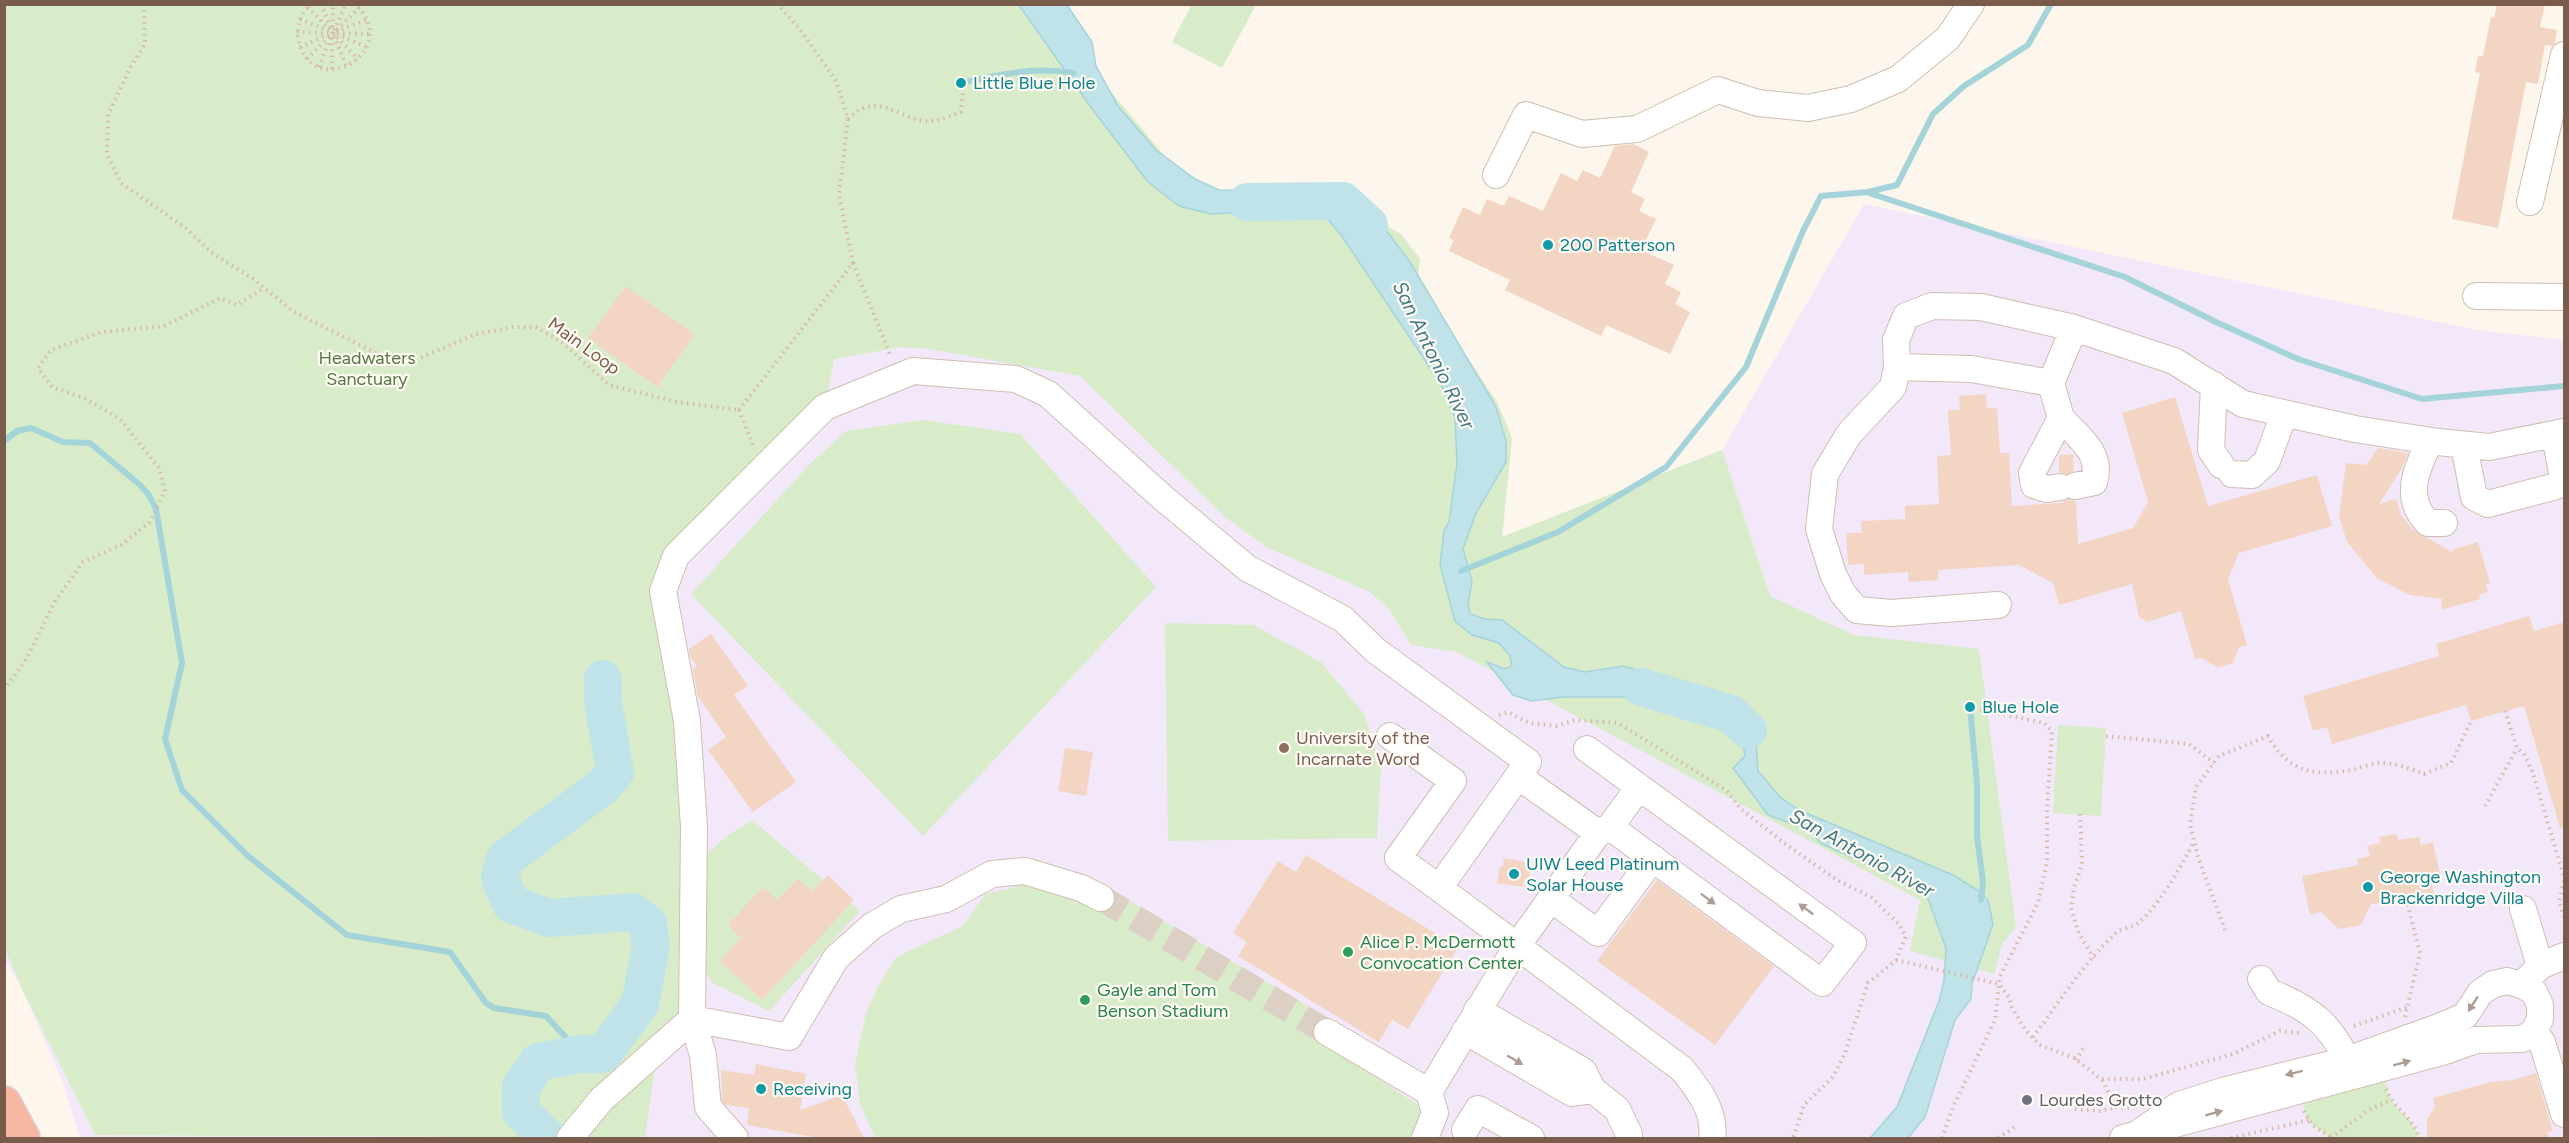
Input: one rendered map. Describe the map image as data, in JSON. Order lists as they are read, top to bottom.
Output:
{
  "streets": {
    "path": ["Main Loop"]
  },
  "water": ["San Antonio River"],
  "parks": ["Headwaters Sanctuary"],
  "places": [
    "Little Blue Hole",
    "200 Patterson",
    "Blue Hole",
    "University of the Incarnate Word",
    "UIW Leed Platinum Solar House",
    "George Washington Brackenridge Villa",
    "Alice P. McDermott Convocation Center",
    "Gayle and Tom Benson Stadium",
    "Receiving",
    "Lourdes Grotto"
  ]
}
